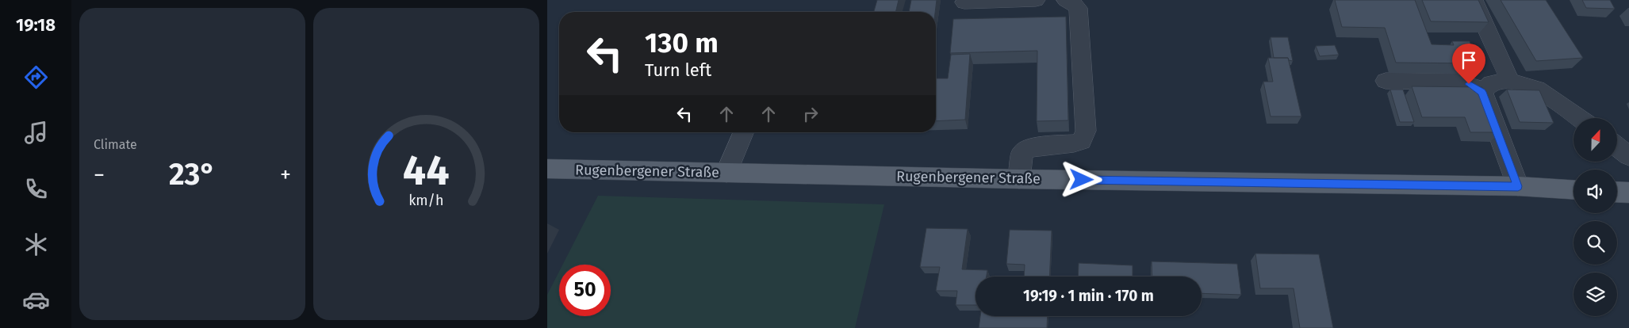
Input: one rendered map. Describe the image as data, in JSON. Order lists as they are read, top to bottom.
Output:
{
  "streets": {
    "main road": ["Rugenbergener Straße"]
  },
  "north": "top",
  "page": {
    "tabs": "19:18",
    "tile": "Climate",
    "turn": ["130 m", "Turn left"],
    "heat": ["−", "23°", "+"],
    "limit": "50",
    "trip": "19:19 · 1 min · 170 m",
    "gauge": ["44", "km/h"]
  }
}
